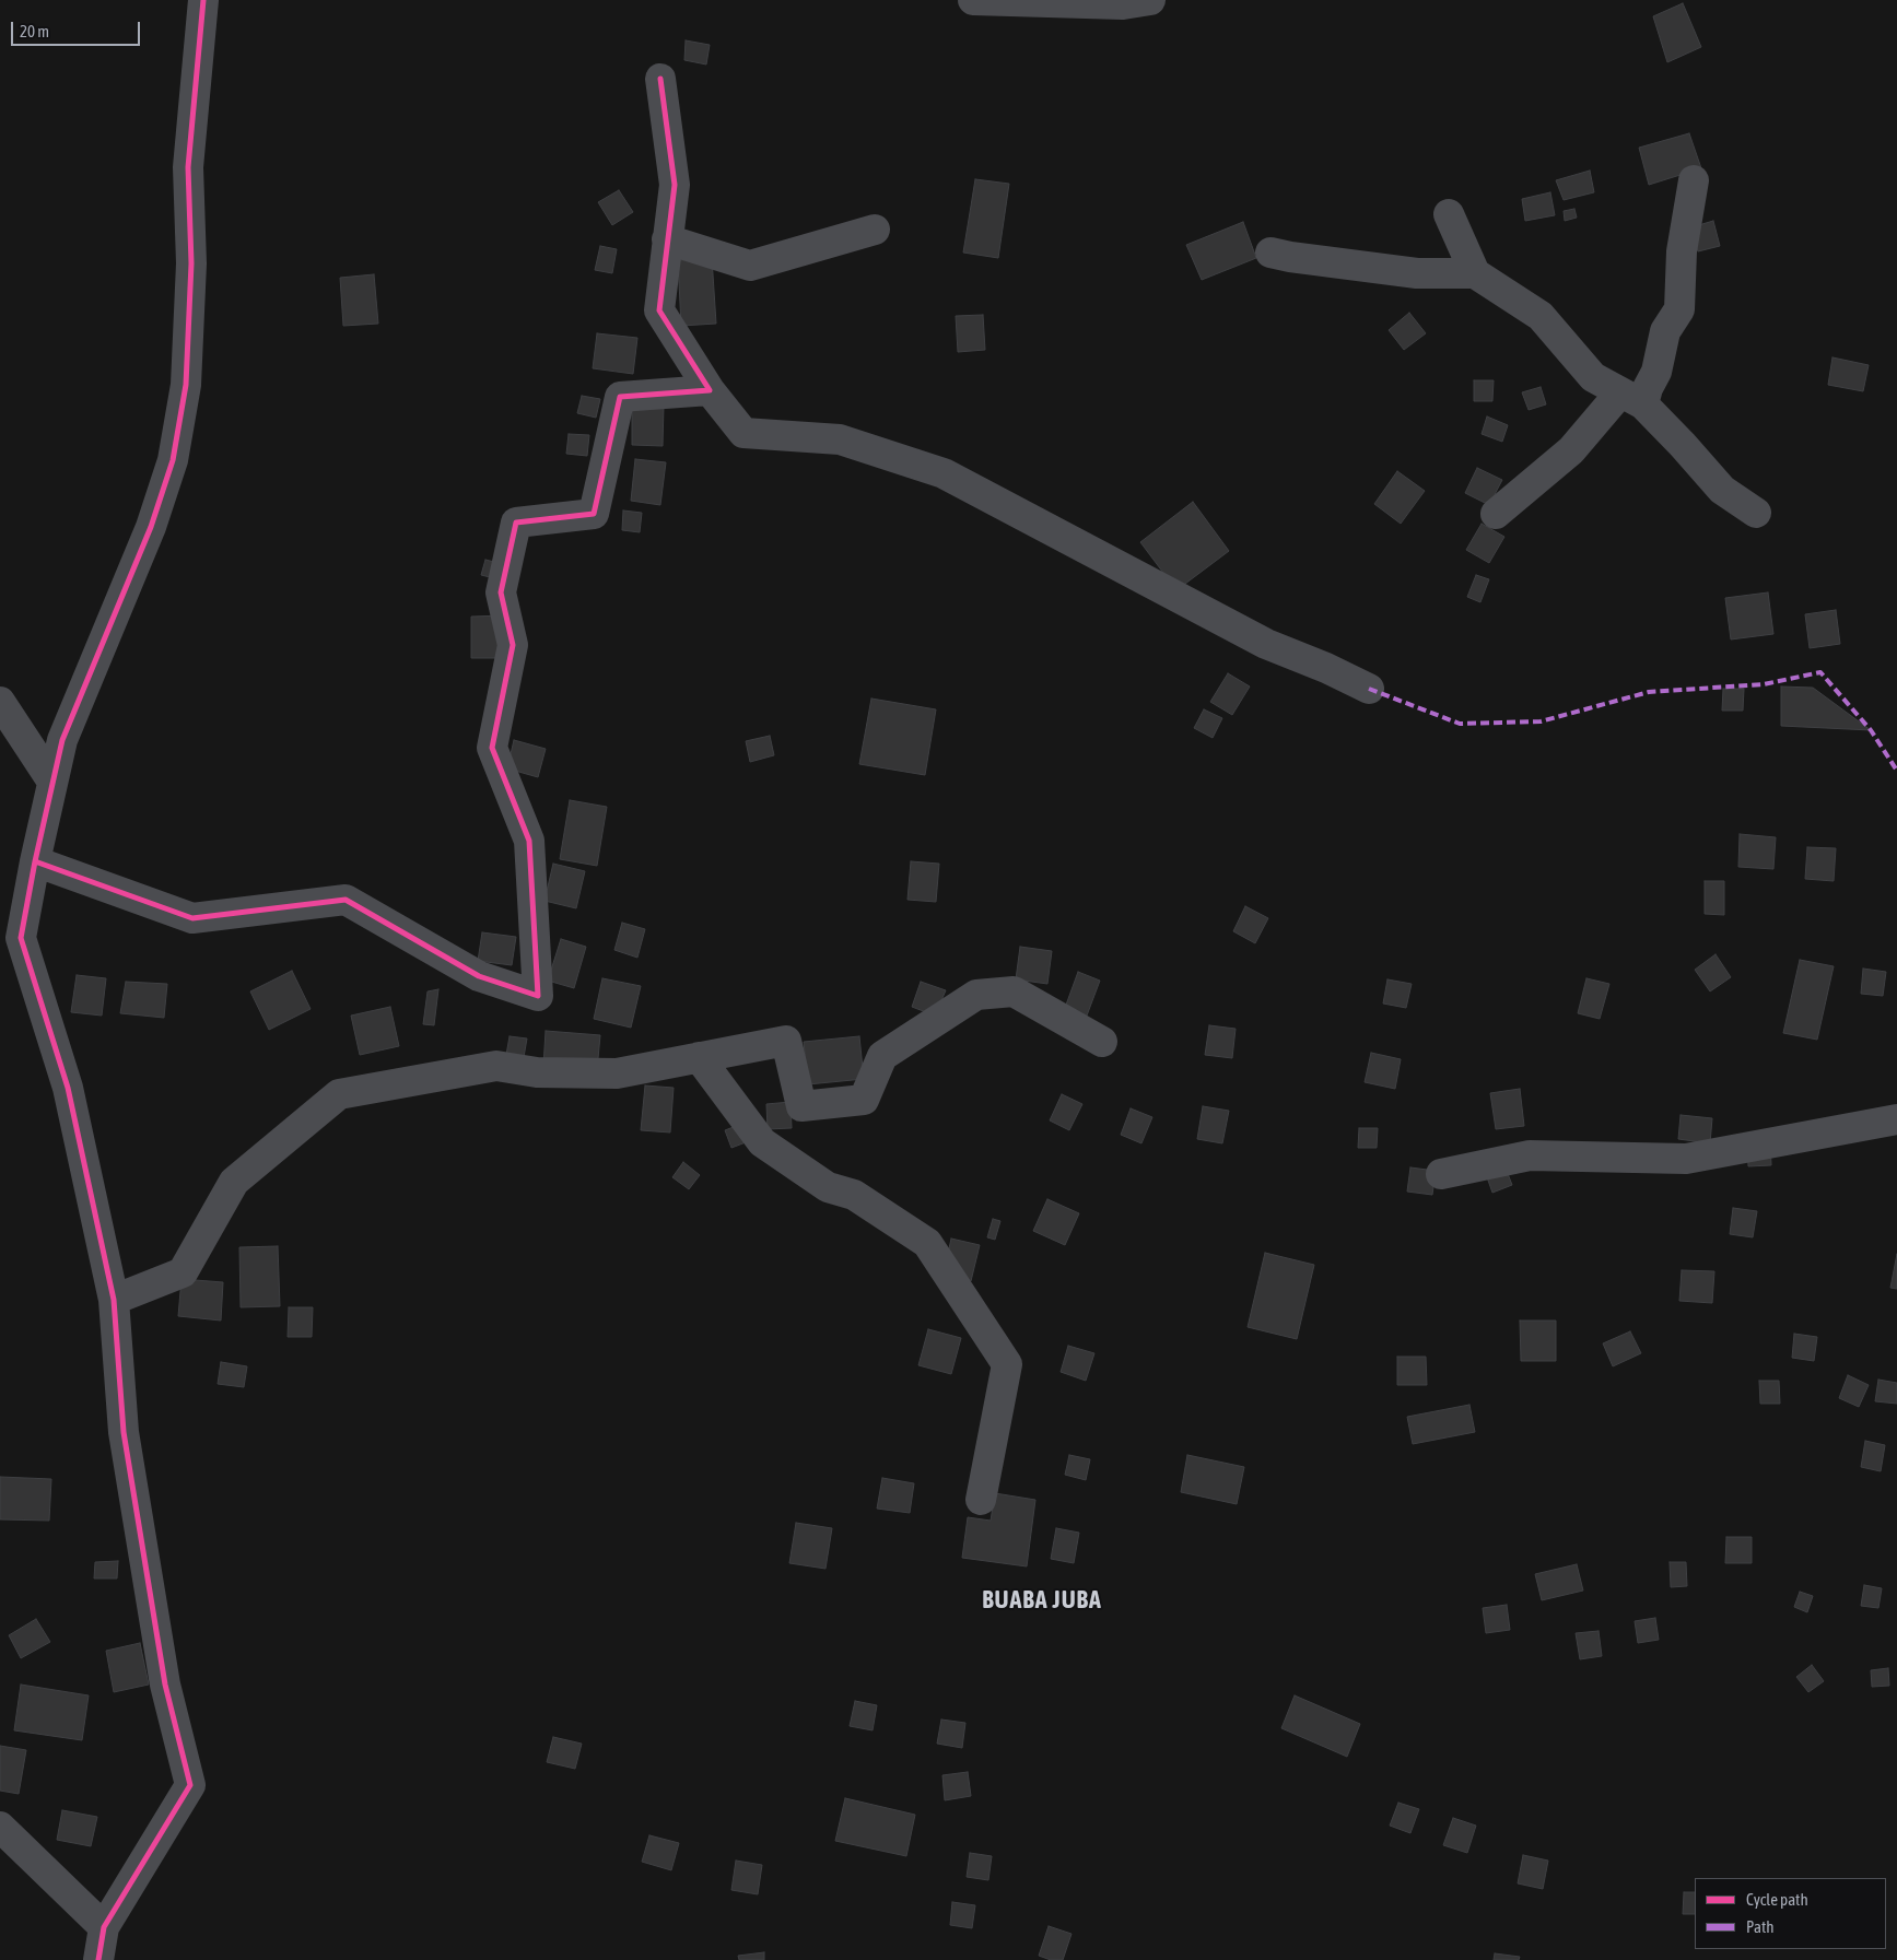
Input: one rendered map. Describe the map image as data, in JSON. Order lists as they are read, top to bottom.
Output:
{
  "districts": ["BUABA JUBA"],
  "legend": ["Cycle path", "Path"],
  "scale_bar": "20 m"
}
